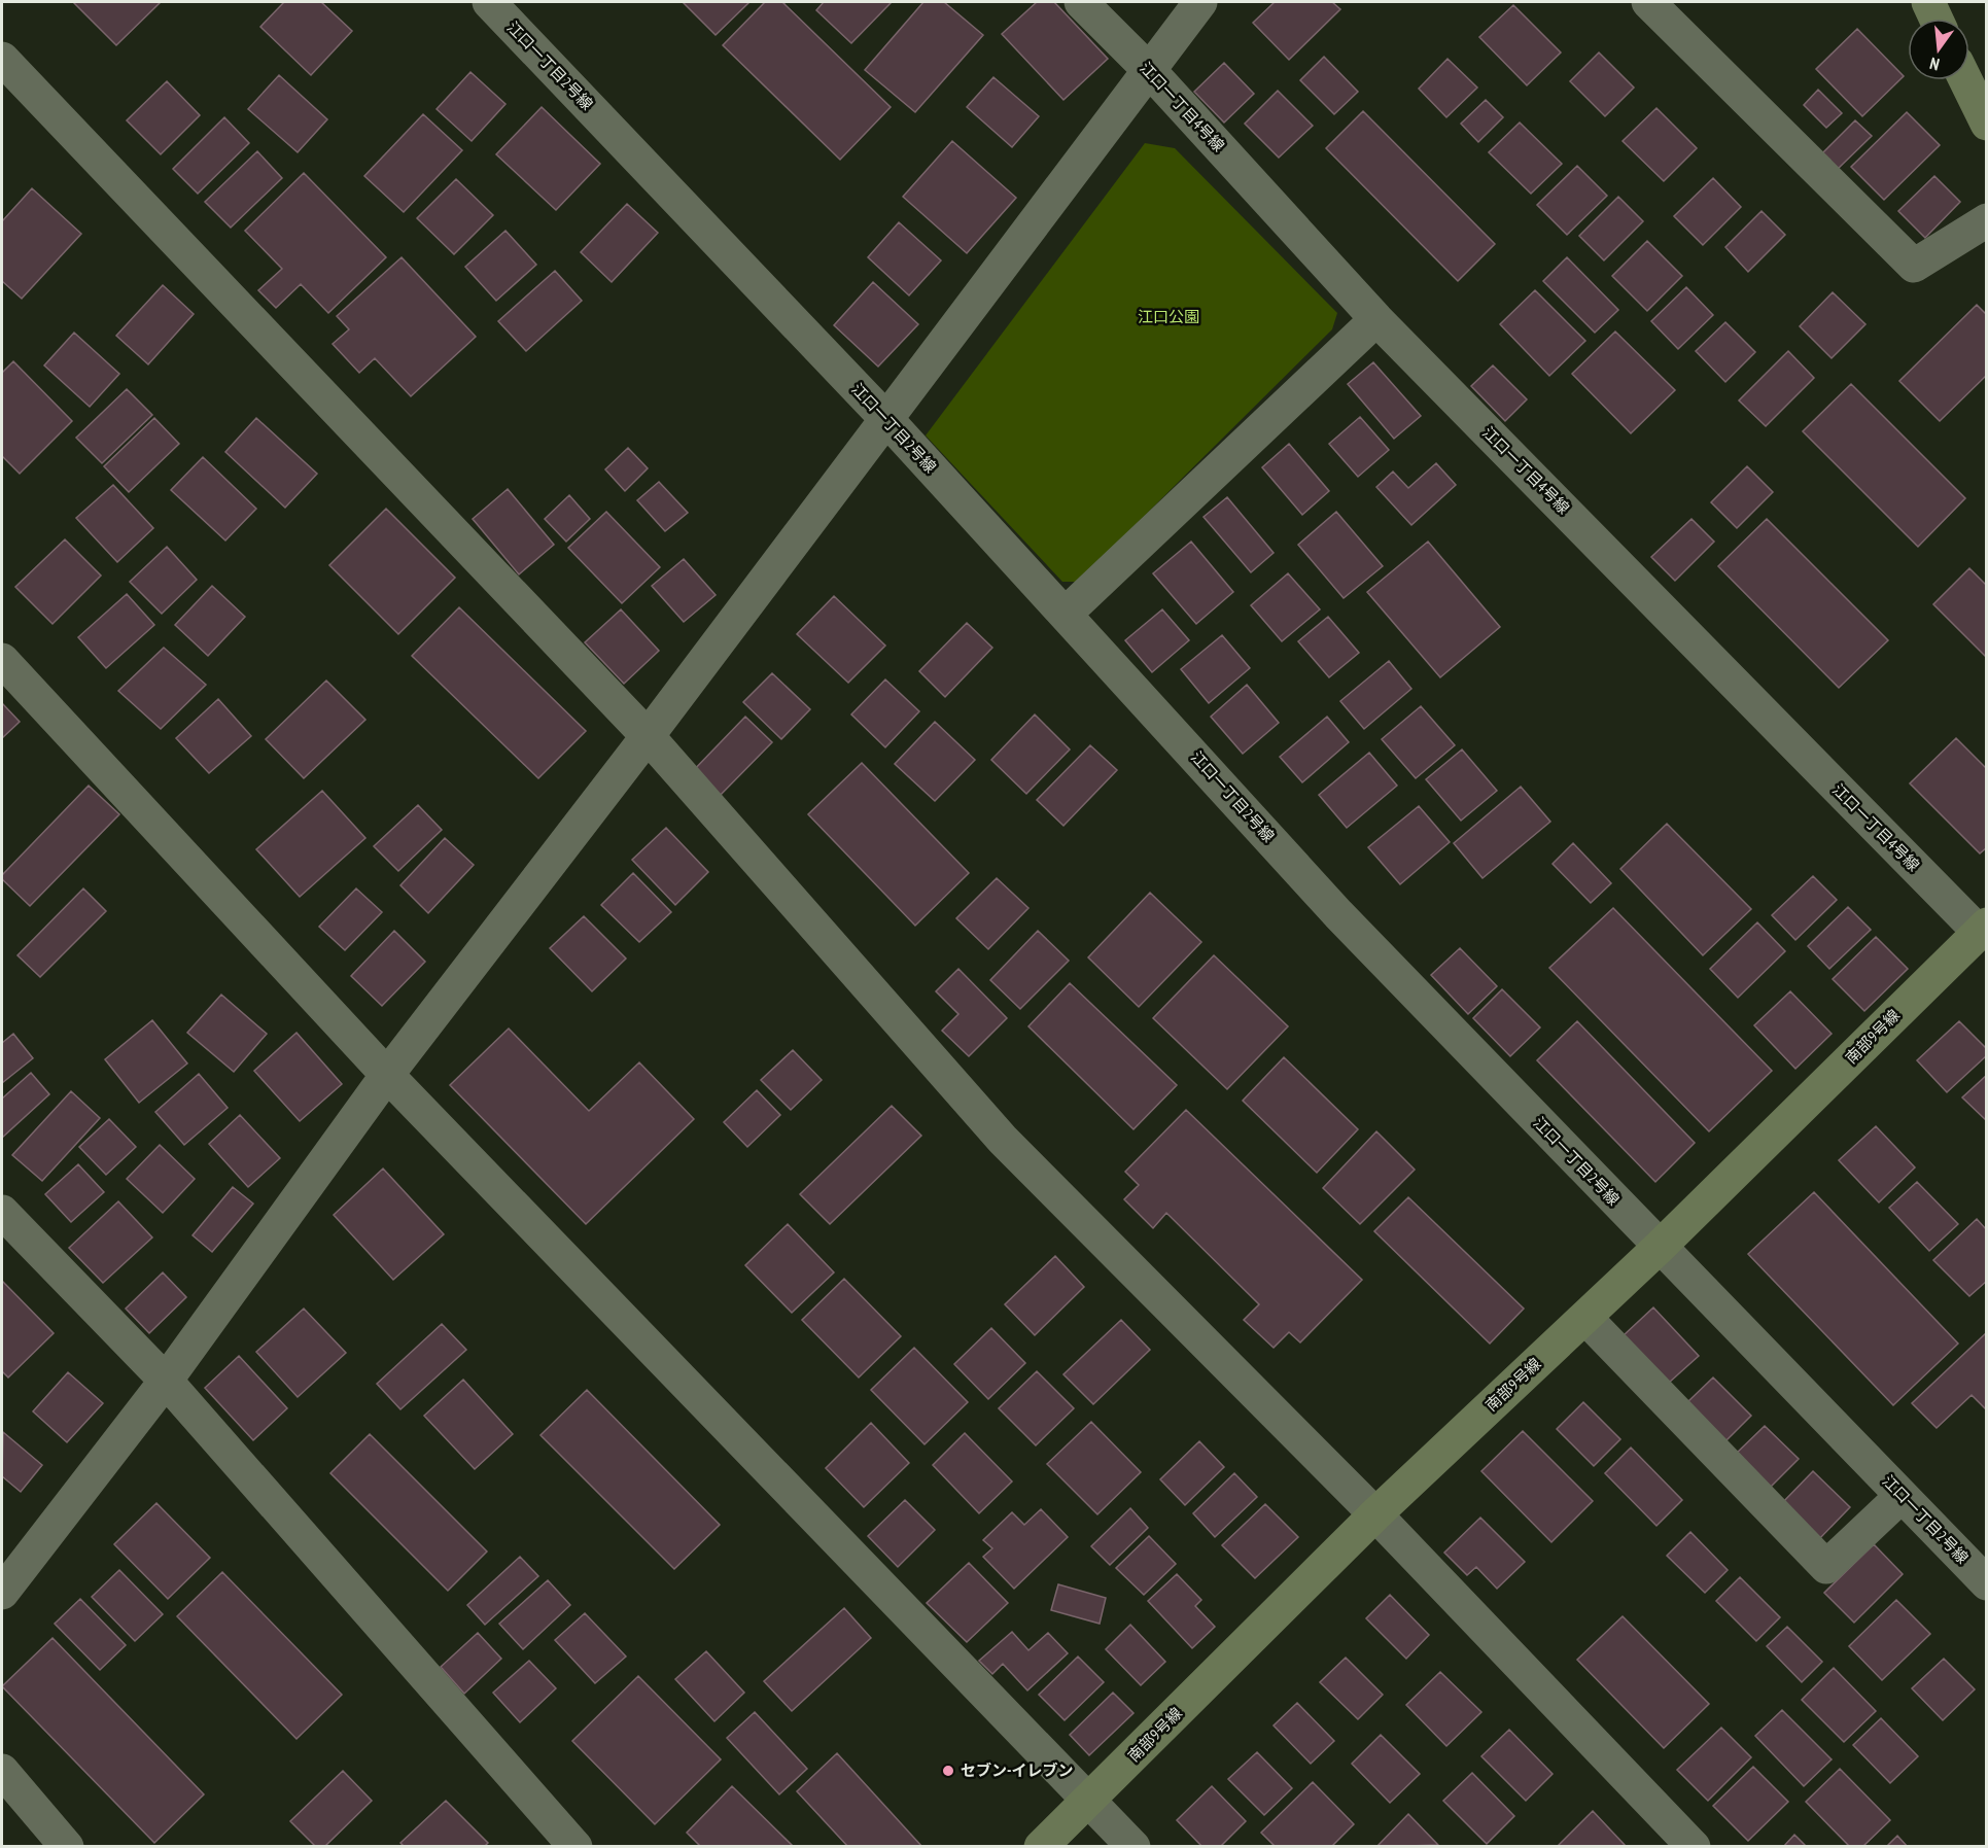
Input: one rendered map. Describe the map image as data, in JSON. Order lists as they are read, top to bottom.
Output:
{
  "streets": {
    "street": ["江口一丁目2号線", "江口一丁目4号線", "南部9号線"]
  },
  "crossings": [
    ["江口一丁目2号線", "南部9号線"],
    ["江口一丁目4号線", "南部9号線"]
  ],
  "parks": ["江口公園"],
  "places": ["セブン-イレブン"],
  "north": "bottom"
}
